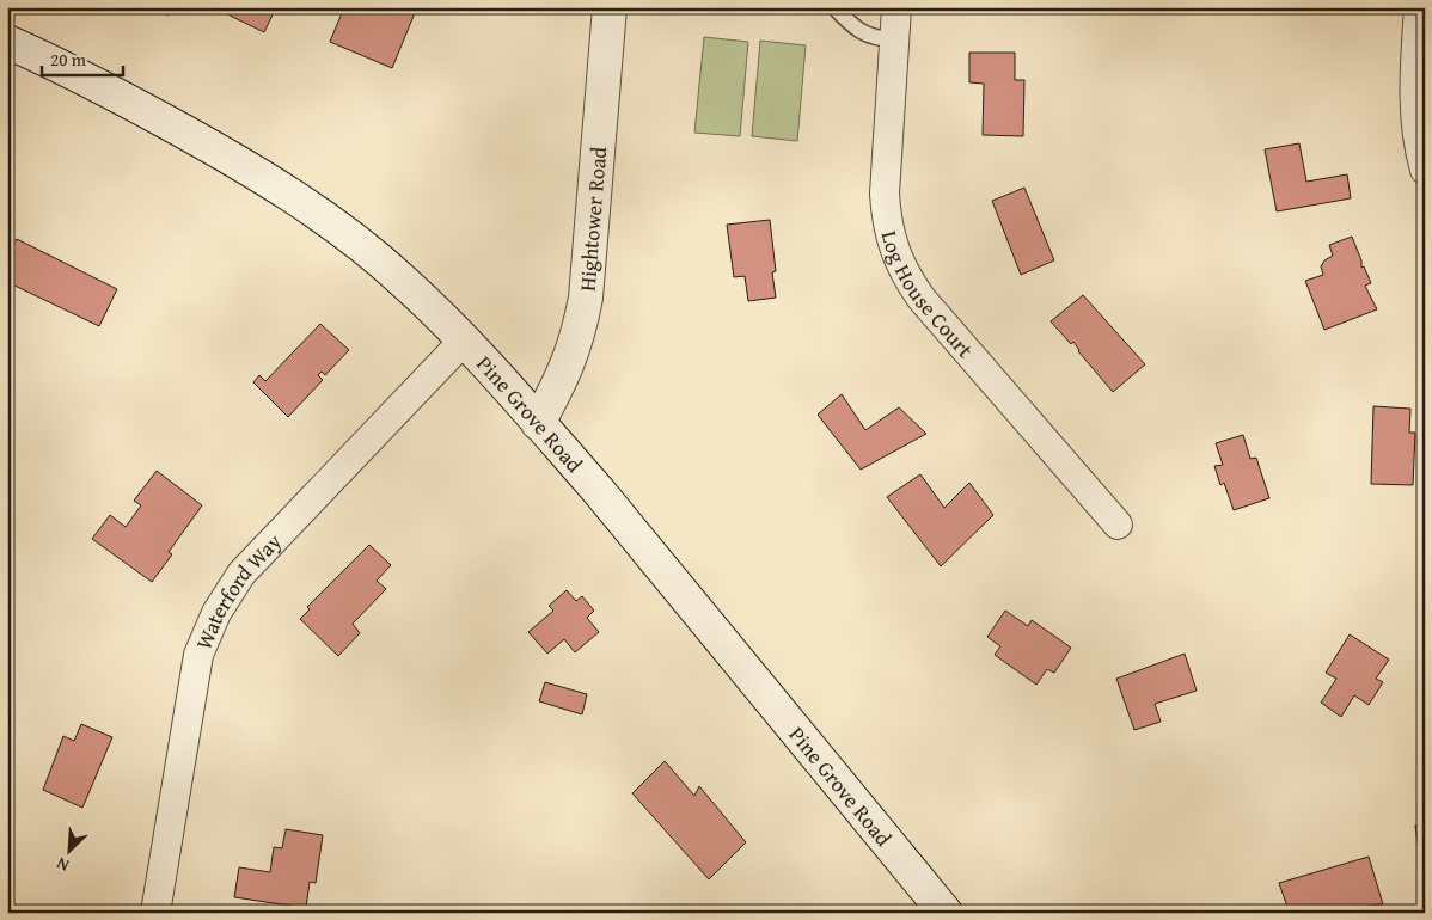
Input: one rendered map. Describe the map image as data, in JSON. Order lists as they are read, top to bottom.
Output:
{
  "streets": {
    "main road": ["Hightower Road", "Pine Grove Road"],
    "street": ["Log House Court", "Waterford Way"]
  },
  "crossings": [
    ["Hightower Road", "Pine Grove Road"],
    ["Pine Grove Road", "Waterford Way"]
  ],
  "scale_bar": "20 m",
  "north": "bottom left"
}
